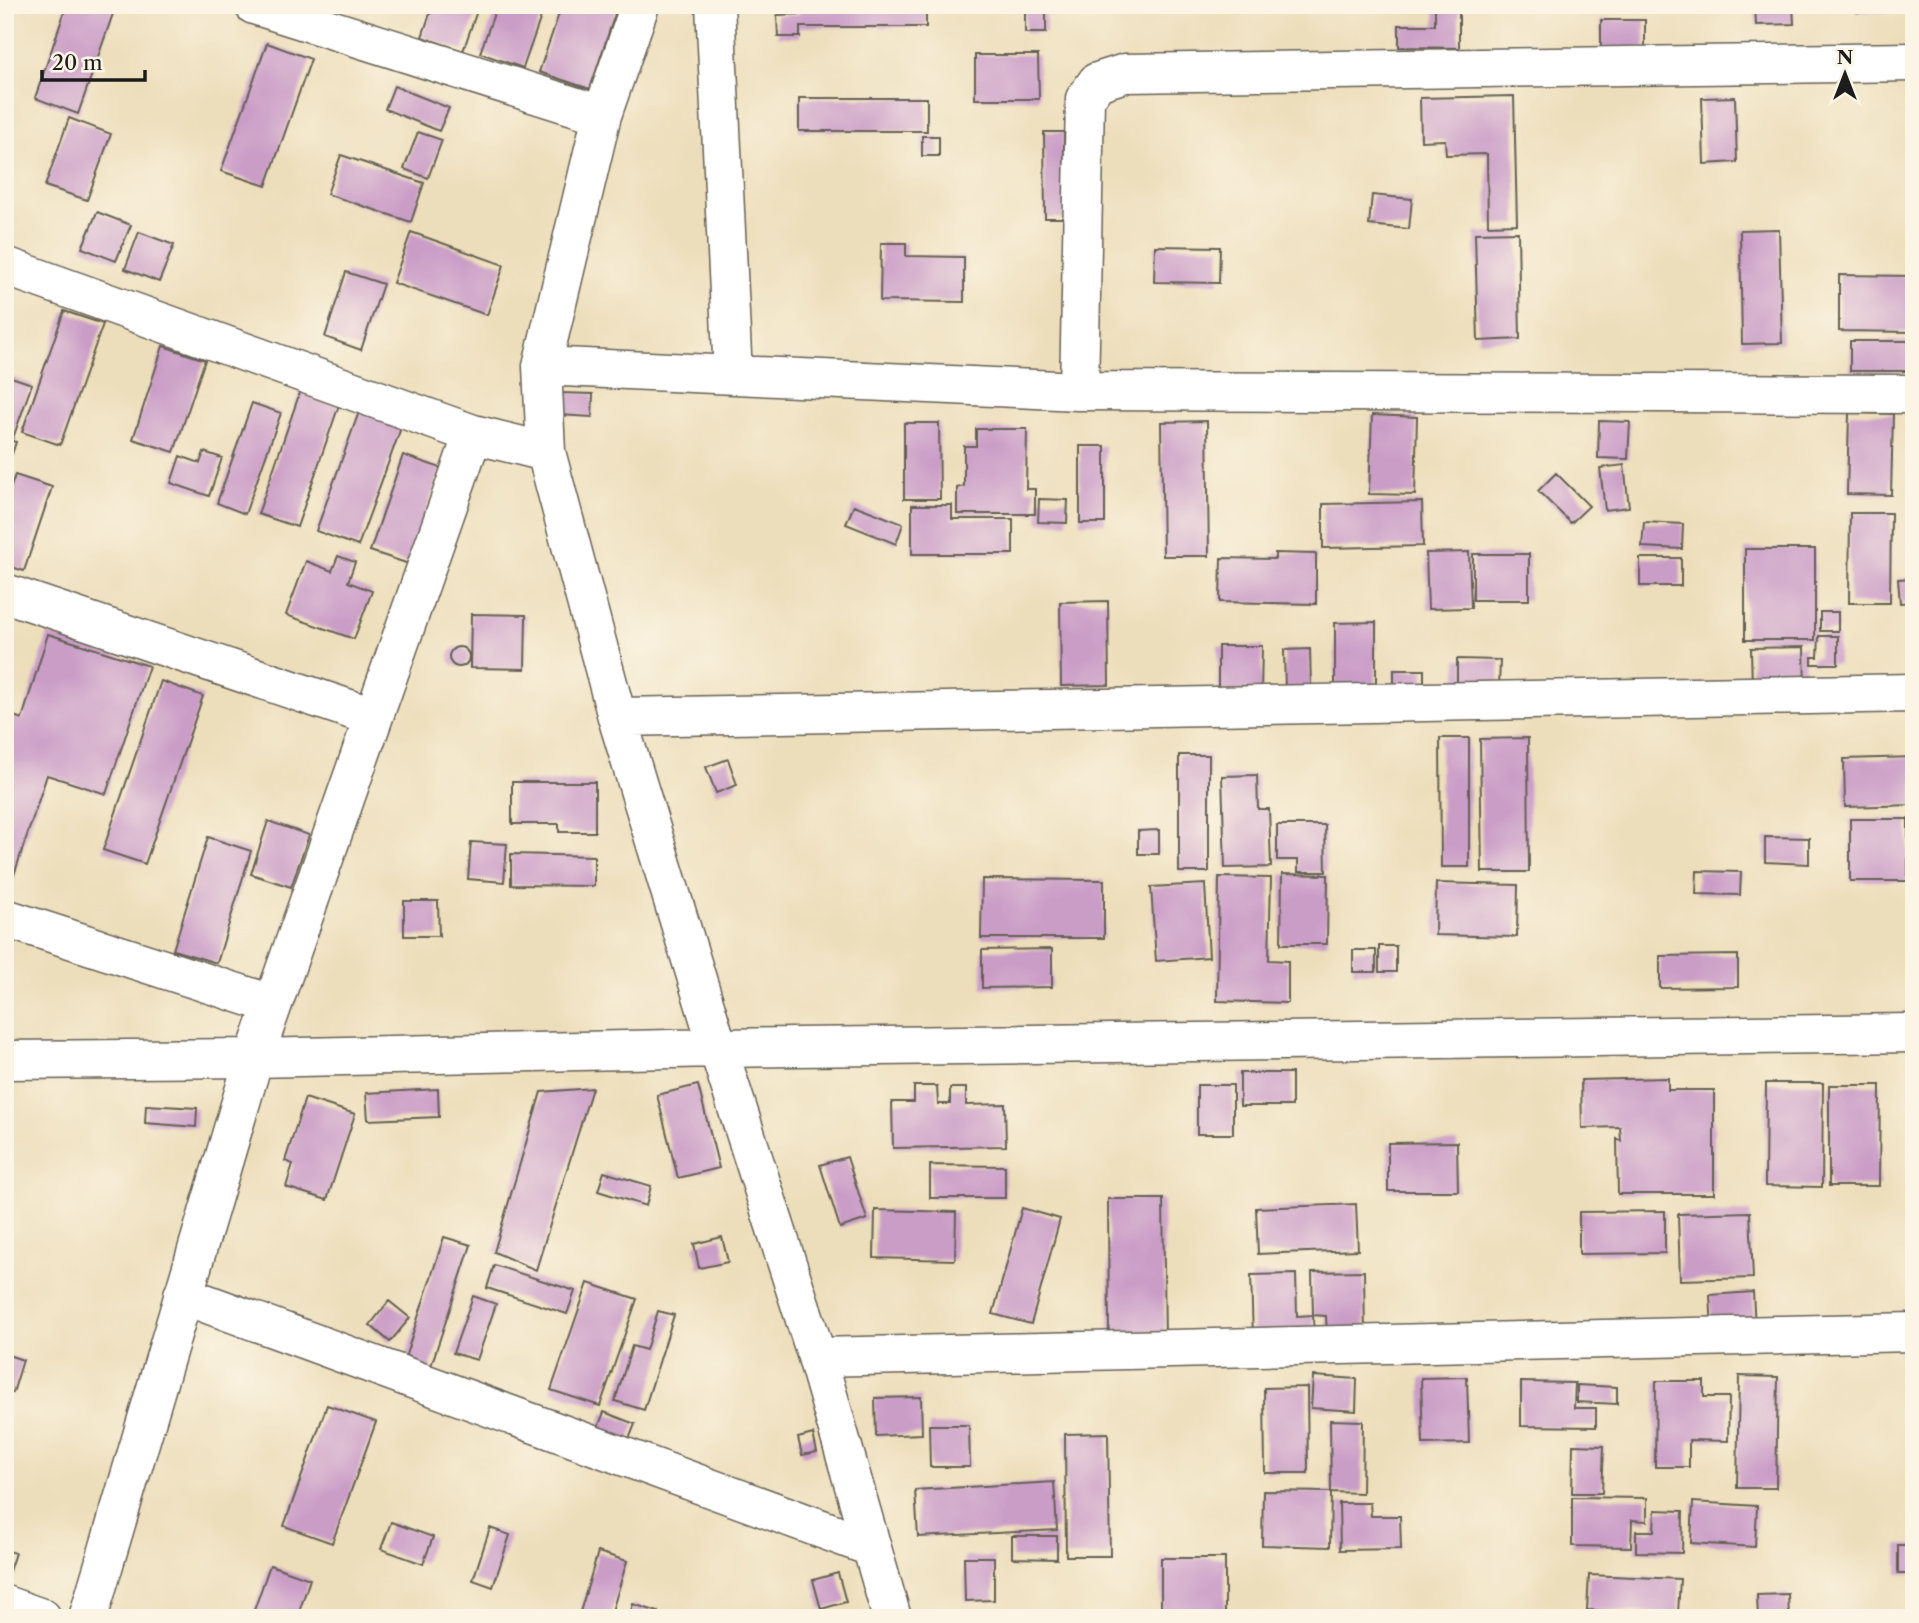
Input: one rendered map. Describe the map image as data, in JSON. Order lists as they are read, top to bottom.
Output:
{
  "scale_bar": "20 m",
  "north": "top"
}
